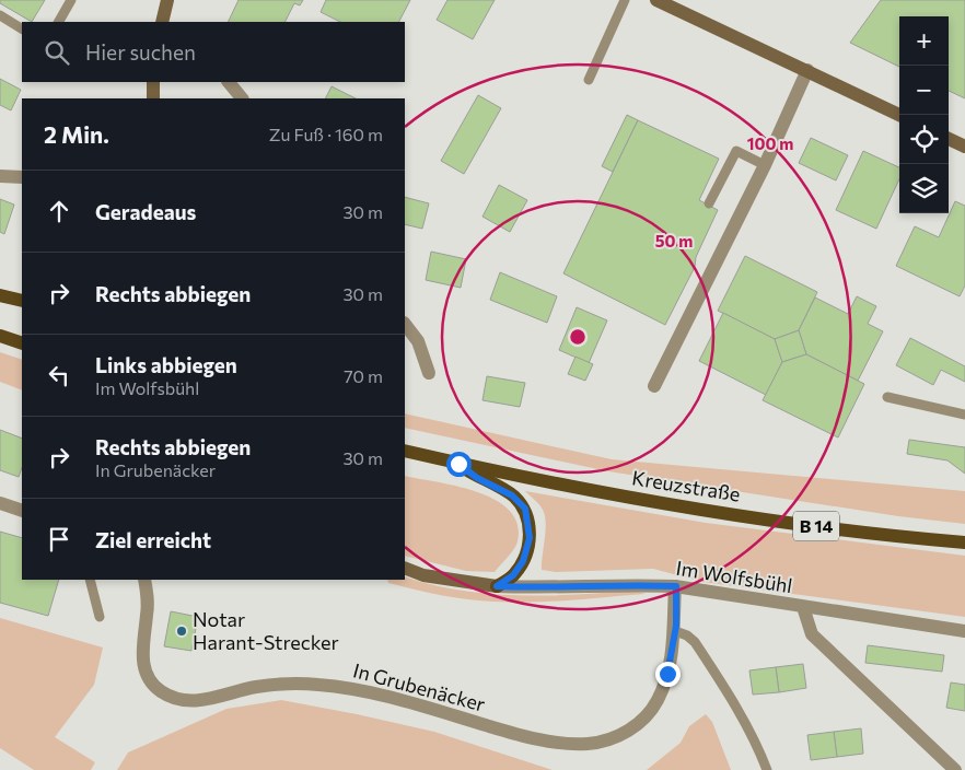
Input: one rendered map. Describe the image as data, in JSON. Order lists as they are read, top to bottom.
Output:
{
  "streets": {
    "main road": ["Kreuzstraße", "B 14"],
    "street": ["Im Wolfsbühl", "In Grubenäcker"]
  },
  "crossings": [
    ["Im Wolfsbühl", "In Grubenäcker"]
  ],
  "places": ["Notar Harant-Strecker"],
  "page": {
    "map_buttons": ["+", "−"],
    "search": "Hier suchen",
    "heading": ["2 Min.", "Zu Fuß · 160 m"],
    "list": [
      ["Geradeaus", "30 m"],
      ["Rechts abbiegen", "30 m"],
      ["Links abbiegen", "Im Wolfsbühl", "70 m"],
      ["Rechts abbiegen", "In Grubenäcker", "30 m"],
      "Ziel erreicht"
    ]
  },
  "rings": ["100 m", "50 m"]
}
